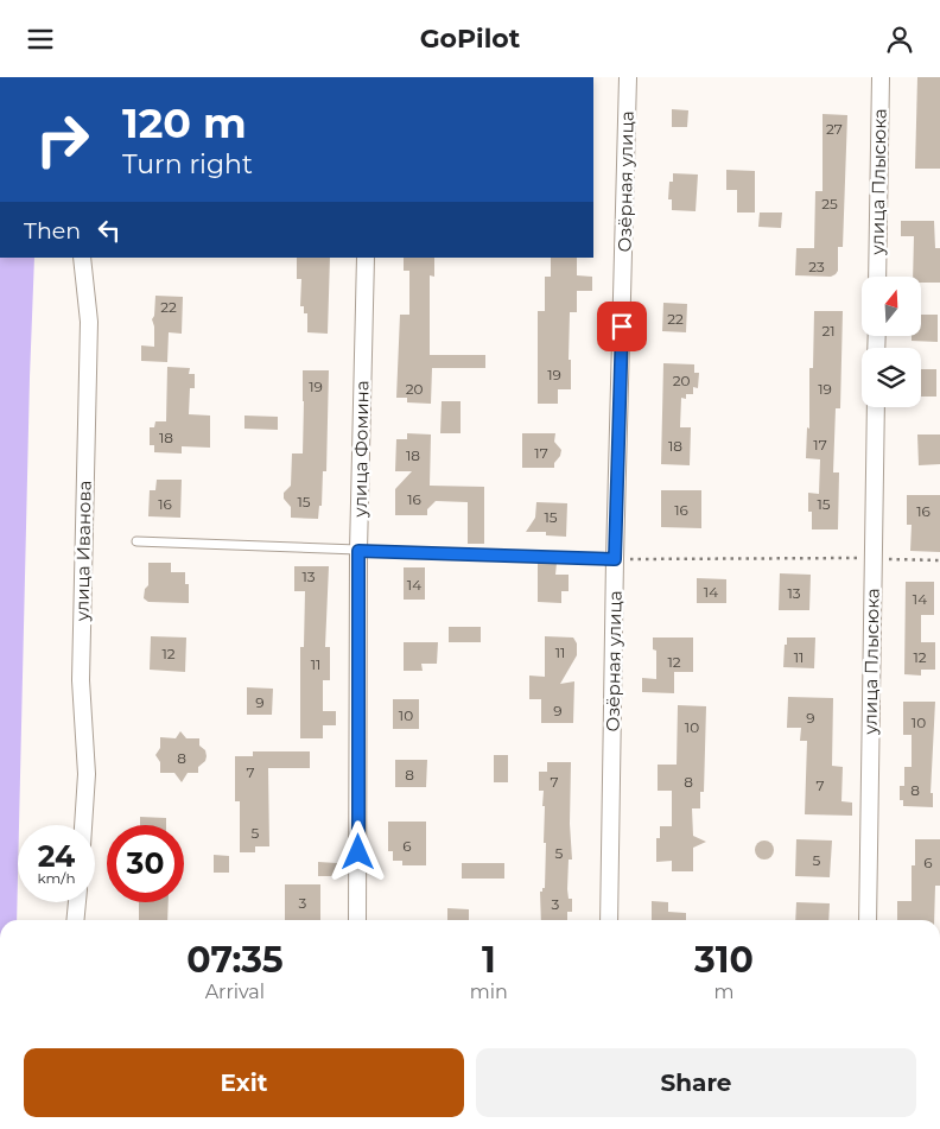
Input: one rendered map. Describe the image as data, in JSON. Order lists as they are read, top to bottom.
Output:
{
  "streets": {
    "street": [
      "Озёрная улица",
      "улица Плысюка",
      "улица Фомина",
      "улица Иванова"
    ]
  },
  "house_numbers": [
    "27",
    "25",
    "23",
    "22",
    "22",
    "21",
    "19",
    "20",
    "19",
    "20",
    "19",
    "18",
    "17",
    "18",
    "17",
    "18",
    "16",
    "15",
    "16",
    "15",
    "16",
    "16",
    "15",
    "13",
    "14",
    "14",
    "13",
    "14",
    "11",
    "12",
    "11",
    "12",
    "12",
    "11",
    "9",
    "9",
    "10",
    "9",
    "10",
    "10",
    "8",
    "7",
    "8",
    "7",
    "8",
    "7",
    "8",
    "5",
    "6",
    "5",
    "5",
    "6",
    "3",
    "3"
  ],
  "north": "top",
  "page": {
    "header": "GoPilot",
    "turn": ["120 m", "Turn right"],
    "then": "Then",
    "speed": "24 km/h",
    "limit": "30",
    "eta": [
      "07:35",
      "Arrival",
      "1",
      "min",
      "310",
      "m"
    ],
    "buttons": ["Exit", "Share"]
  }
}
